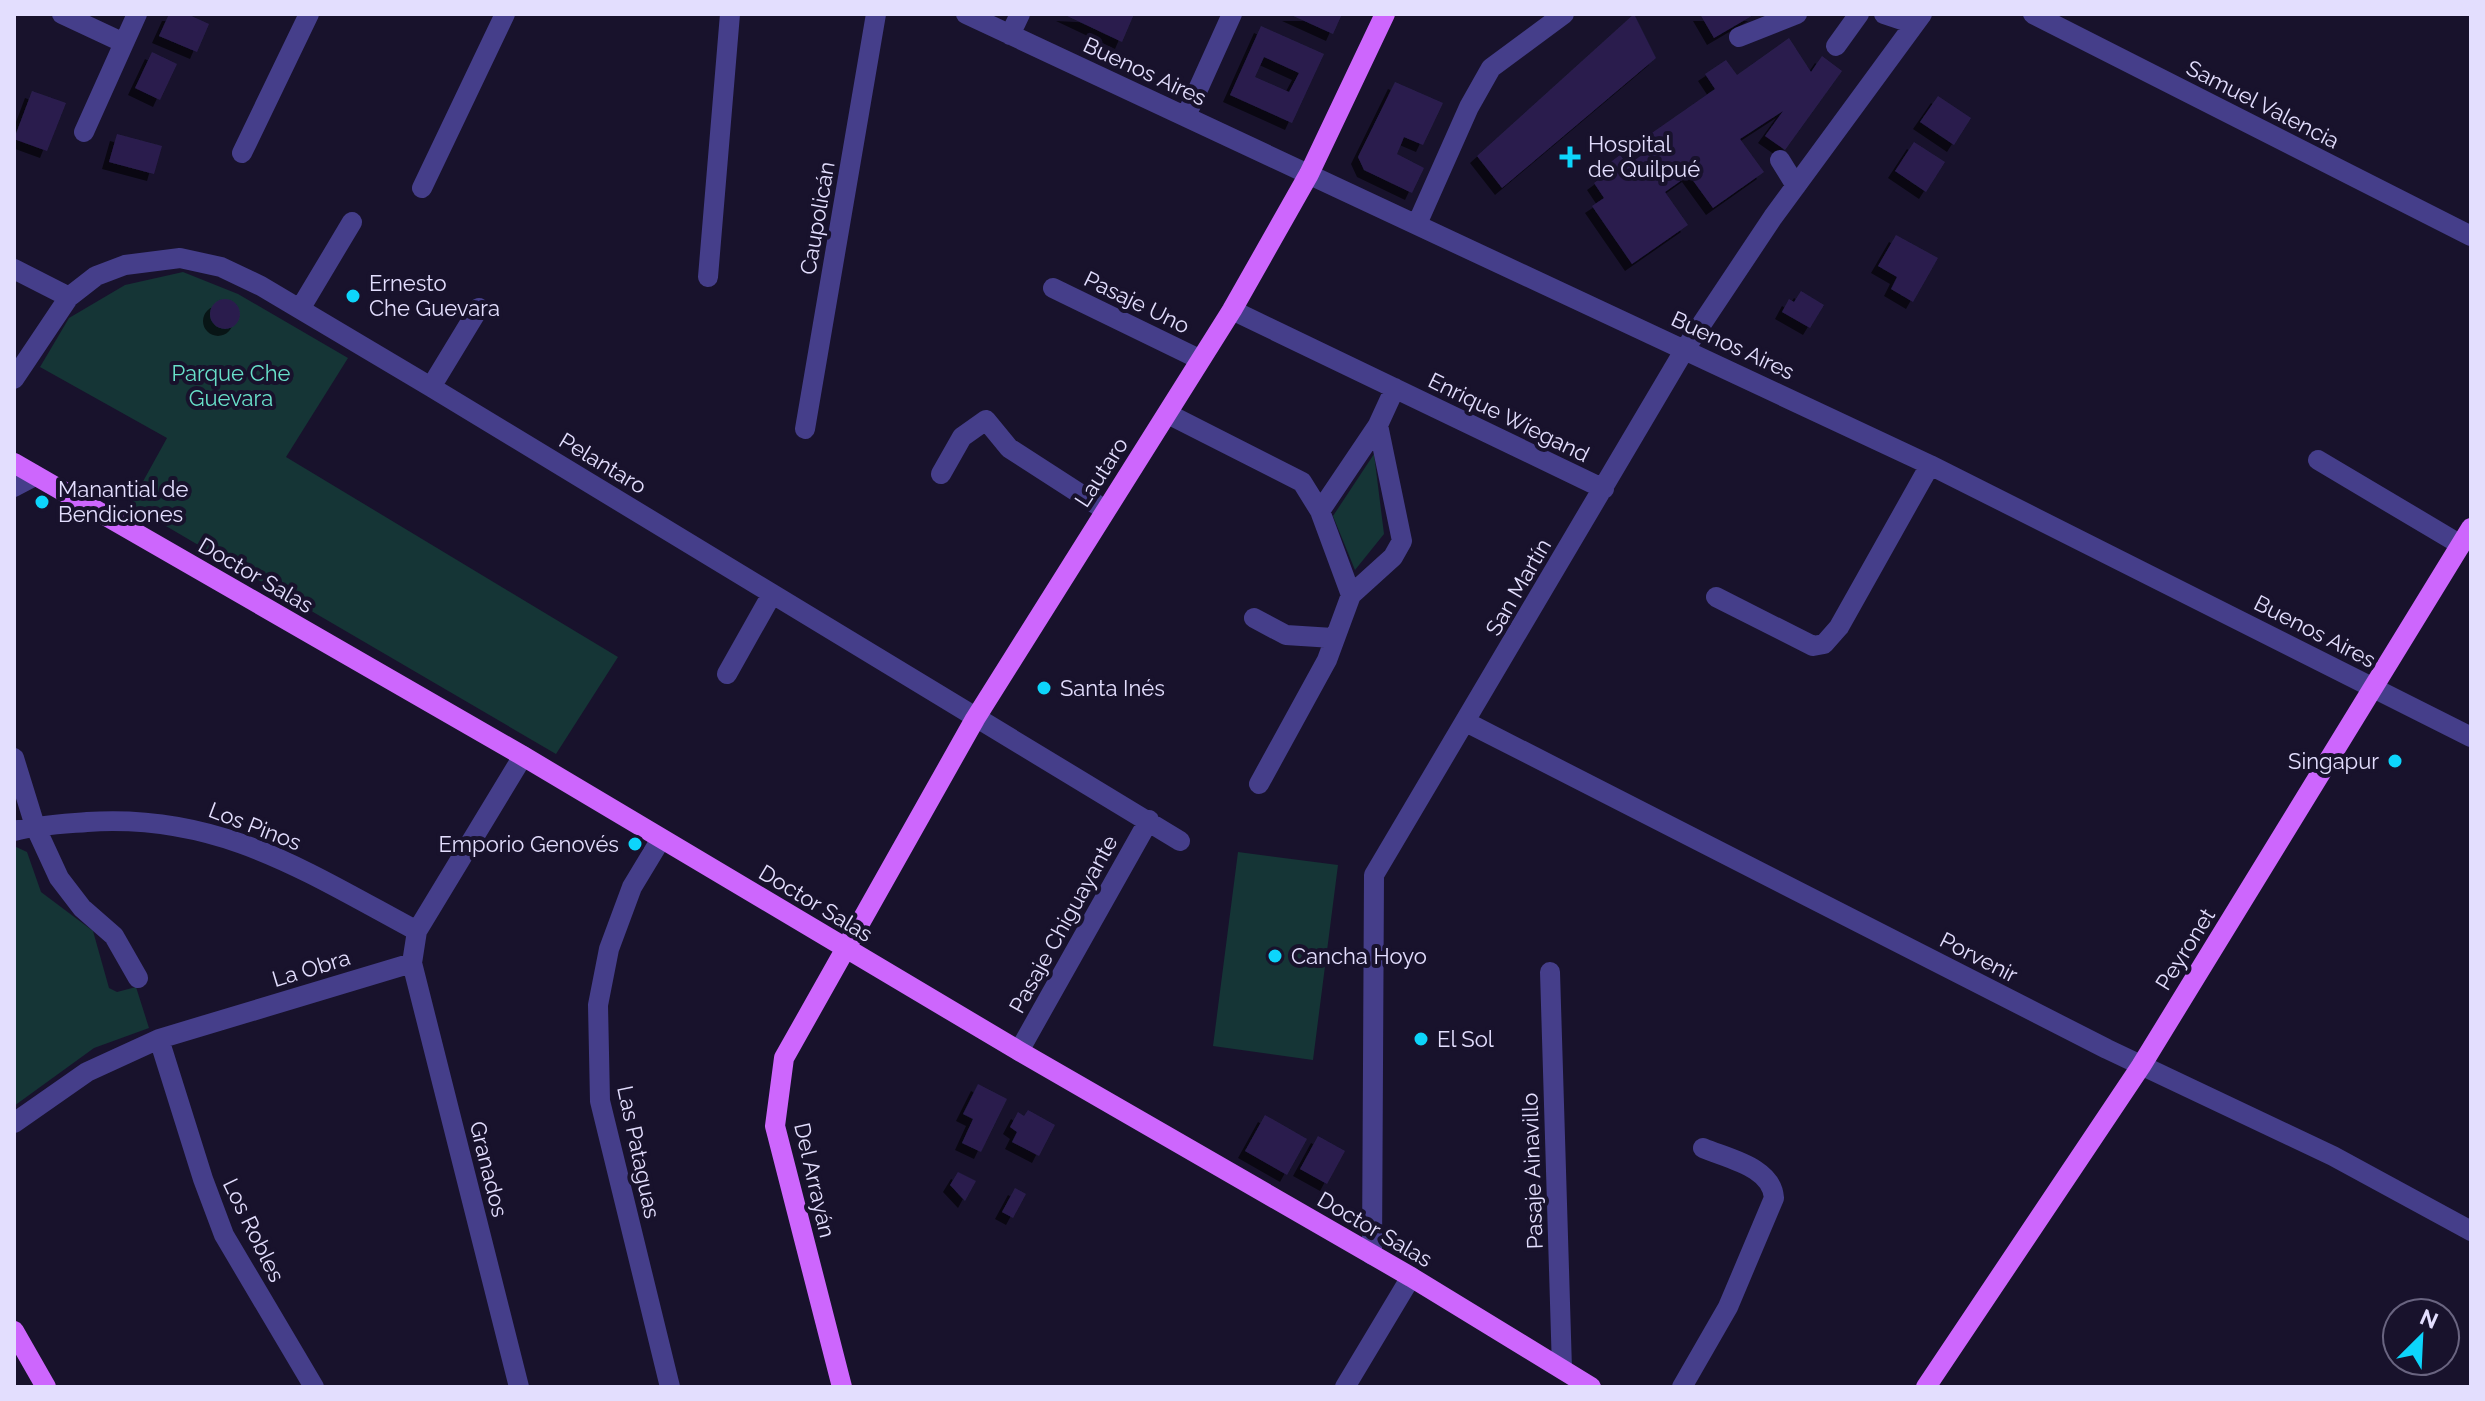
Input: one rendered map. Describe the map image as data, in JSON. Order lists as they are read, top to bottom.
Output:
{
  "streets": {
    "main road": [
      "Lautaro",
      "Doctor Salas",
      "Peyronet",
      "Del Arrayán"
    ],
    "street": [
      "Buenos Aires",
      "Samuel Valencia",
      "Caupolicán",
      "Pasaje Uno",
      "Enrique Wiegand",
      "Pelantaro",
      "San Martín",
      "Los Pinos",
      "Pasaje Chiguayante",
      "Porvenir",
      "La Obra",
      "Las Pataguas",
      "Granados",
      "Pasaje Ainavillo",
      "Los Robles"
    ]
  },
  "crossings": [
    ["Buenos Aires", "Lautaro"],
    ["Buenos Aires", "San Martín"],
    ["Buenos Aires", "Peyronet"],
    ["Pasaje Uno", "Lautaro"],
    ["Enrique Wiegand", "Lautaro"],
    ["Enrique Wiegand", "San Martín"],
    ["Pelantaro", "Lautaro"],
    ["Pelantaro", "Pasaje Chiguayante"],
    ["Lautaro", "Doctor Salas"],
    ["Lautaro", "Del Arrayán"],
    ["Doctor Salas", "San Martín"],
    ["Doctor Salas", "Pasaje Chiguayante"],
    ["Doctor Salas", "Las Pataguas"],
    ["Doctor Salas", "Pasaje Ainavillo"],
    ["Doctor Salas", "Del Arrayán"],
    ["San Martín", "Porvenir"],
    ["Peyronet", "Porvenir"],
    ["La Obra", "Granados"],
    ["La Obra", "Los Robles"]
  ],
  "parks": ["Parque Che Guevara"],
  "places": {
    "health": ["Hospital de Quilpué"],
    "other": [
      "Ernesto Che Guevara",
      "Manantial de Bendiciones",
      "Santa Inés",
      "Singapur",
      "Emporio Genovés",
      "Cancha Hoyo",
      "El Sol"
    ]
  },
  "north": "top right"
}
